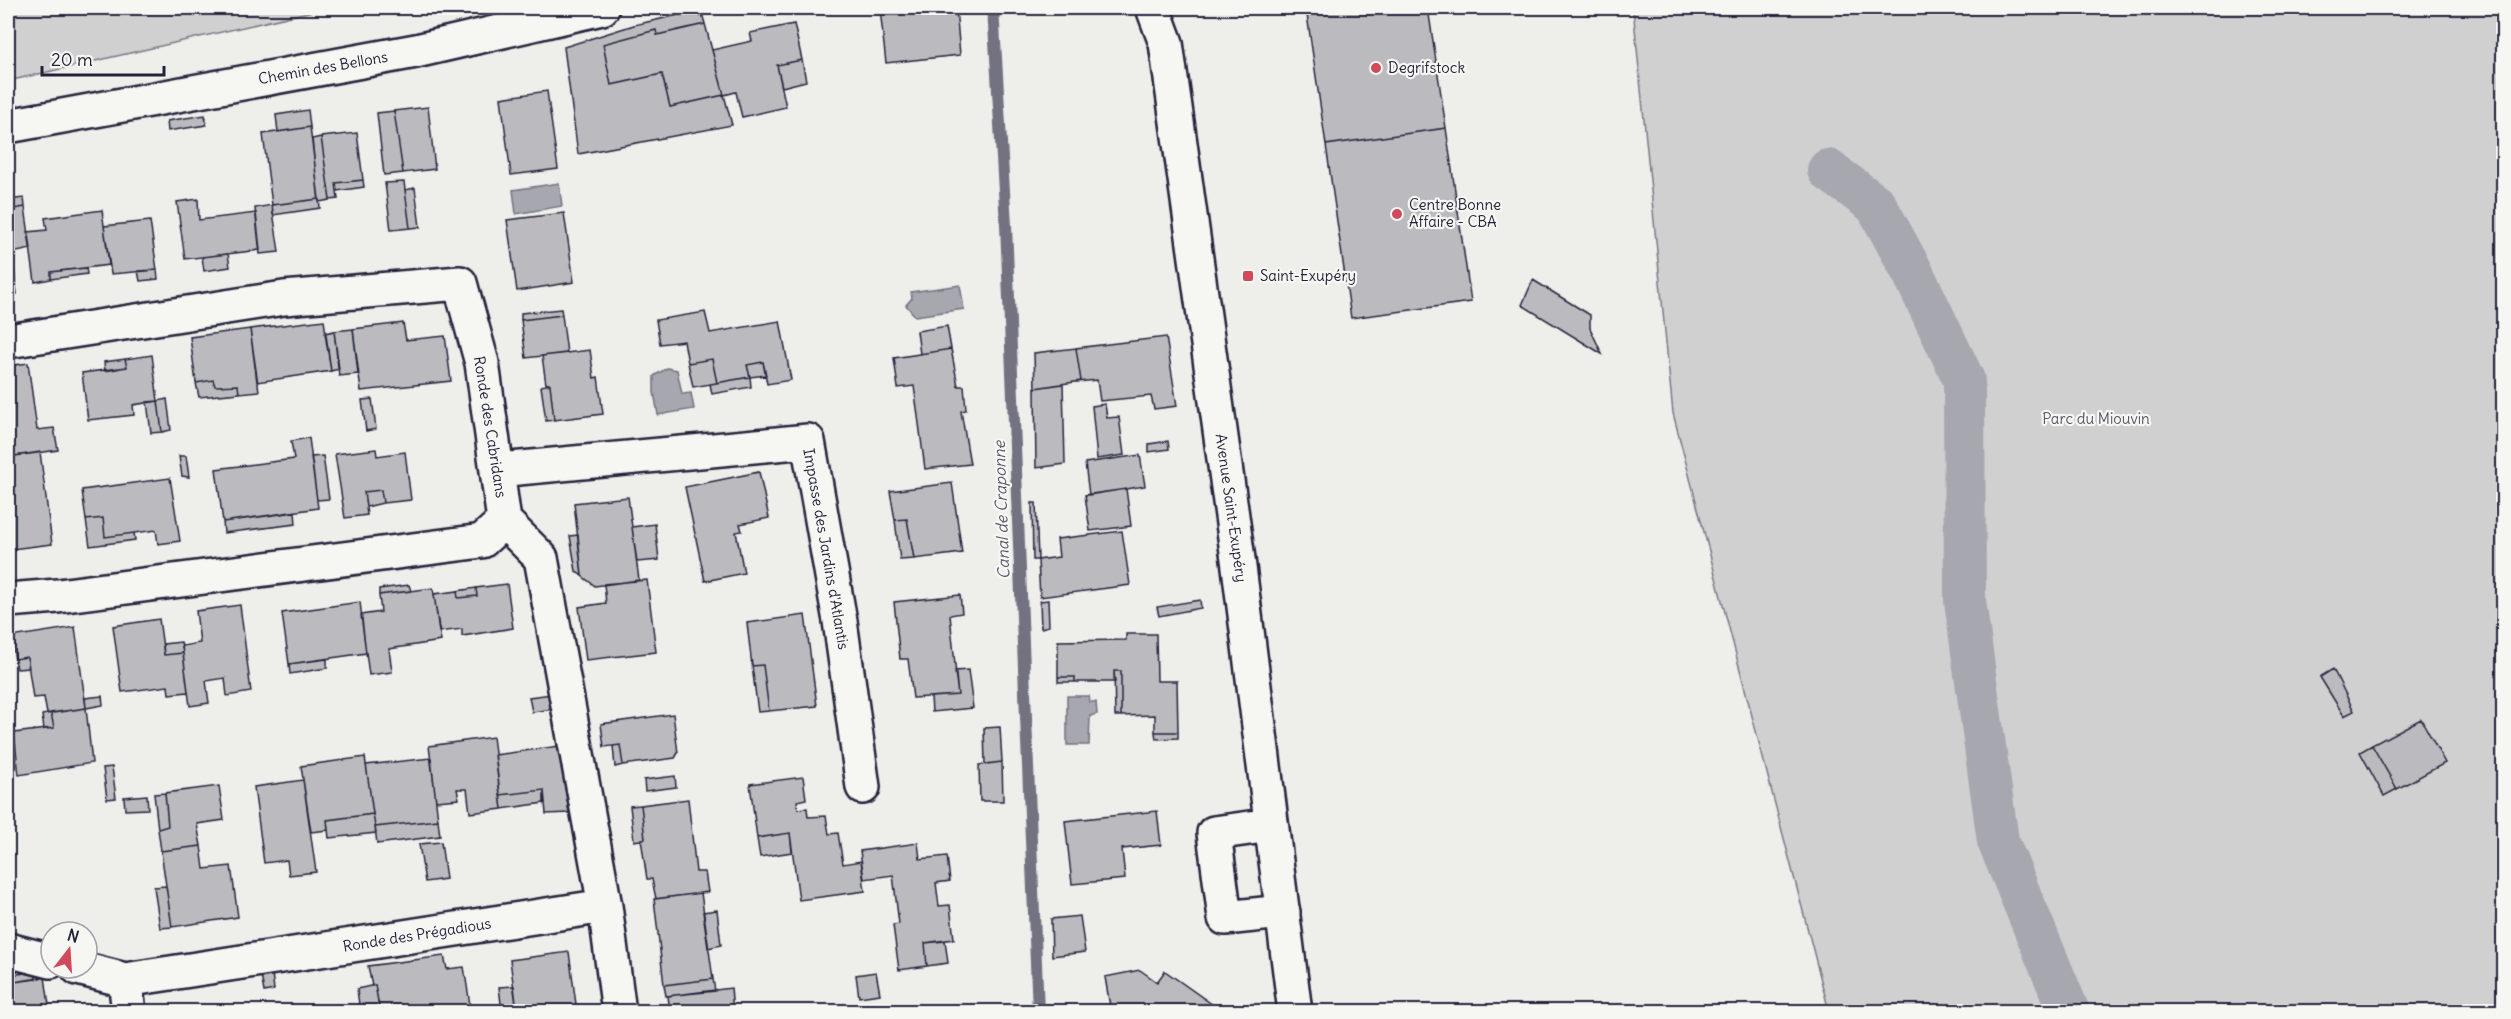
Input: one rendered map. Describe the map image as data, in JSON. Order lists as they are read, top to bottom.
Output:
{
  "streets": {
    "street": [
      "Chemin des Bellons",
      "Ronde des Cabridans",
      "Avenue Saint-Exupéry",
      "Impasse des Jardins d'Atlantis",
      "Ronde des Prégadious"
    ]
  },
  "crossings": [
    ["Ronde des Cabridans", "Impasse des Jardins d'Atlantis"]
  ],
  "water": ["Canal de Craponne"],
  "parks": ["Parc du Miouvin"],
  "places": {
    "other": ["Degrifstock", "Centre Bonne Affaire - CBA"],
    "transit": ["Saint-Exupéry"]
  },
  "scale_bar": "20 m",
  "north": "top"
}
